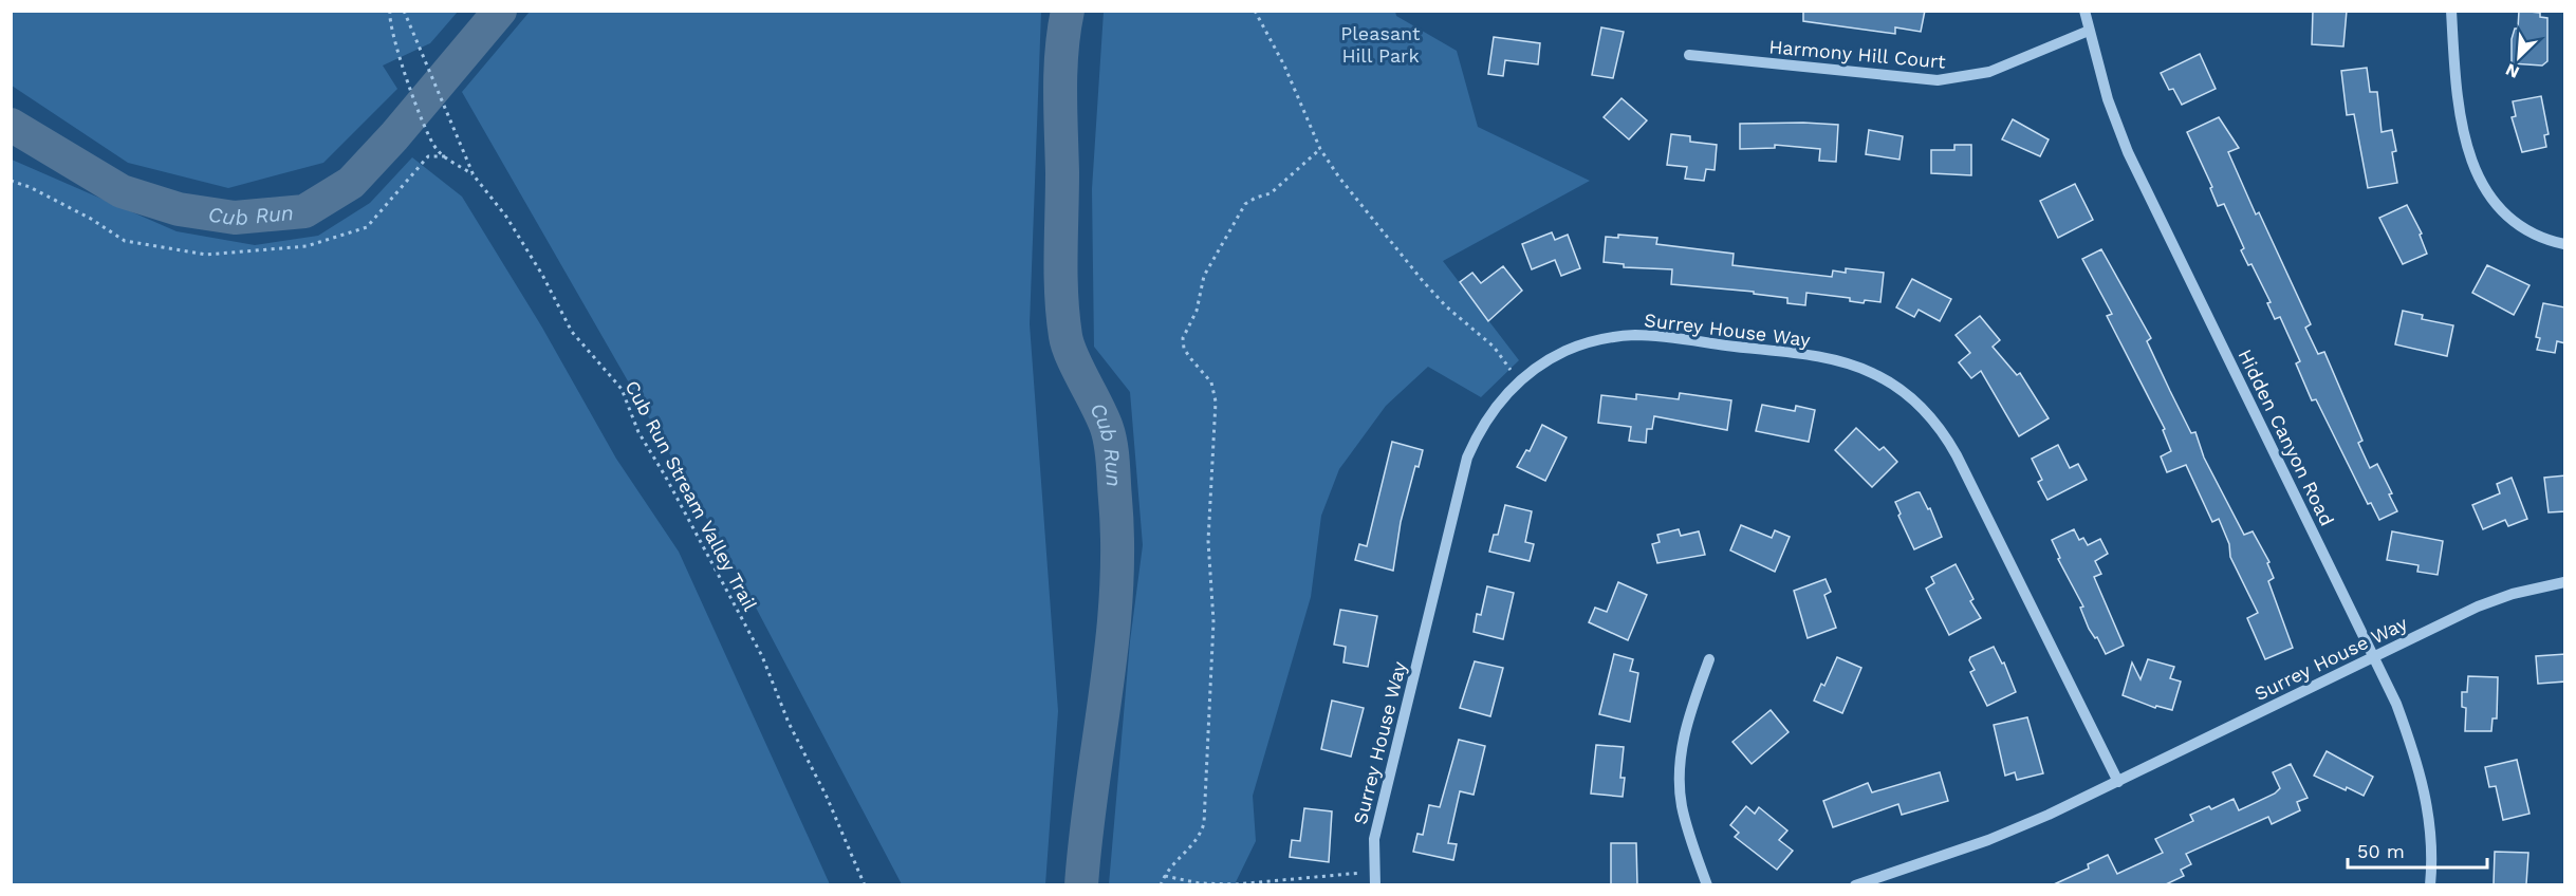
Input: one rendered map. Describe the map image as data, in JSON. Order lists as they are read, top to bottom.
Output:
{
  "streets": {
    "street": ["Harmony Hill Court", "Surrey House Way", "Hidden Canyon Road"],
    "path": ["Cub Run Stream Valley Trail"]
  },
  "crossings": [
    ["Harmony Hill Court", "Hidden Canyon Road"],
    ["Surrey House Way", "Hidden Canyon Road"]
  ],
  "water": ["Cub Run"],
  "parks": ["Pleasant Hill Park"],
  "scale_bar": "50 m",
  "north": "bottom left"
}
